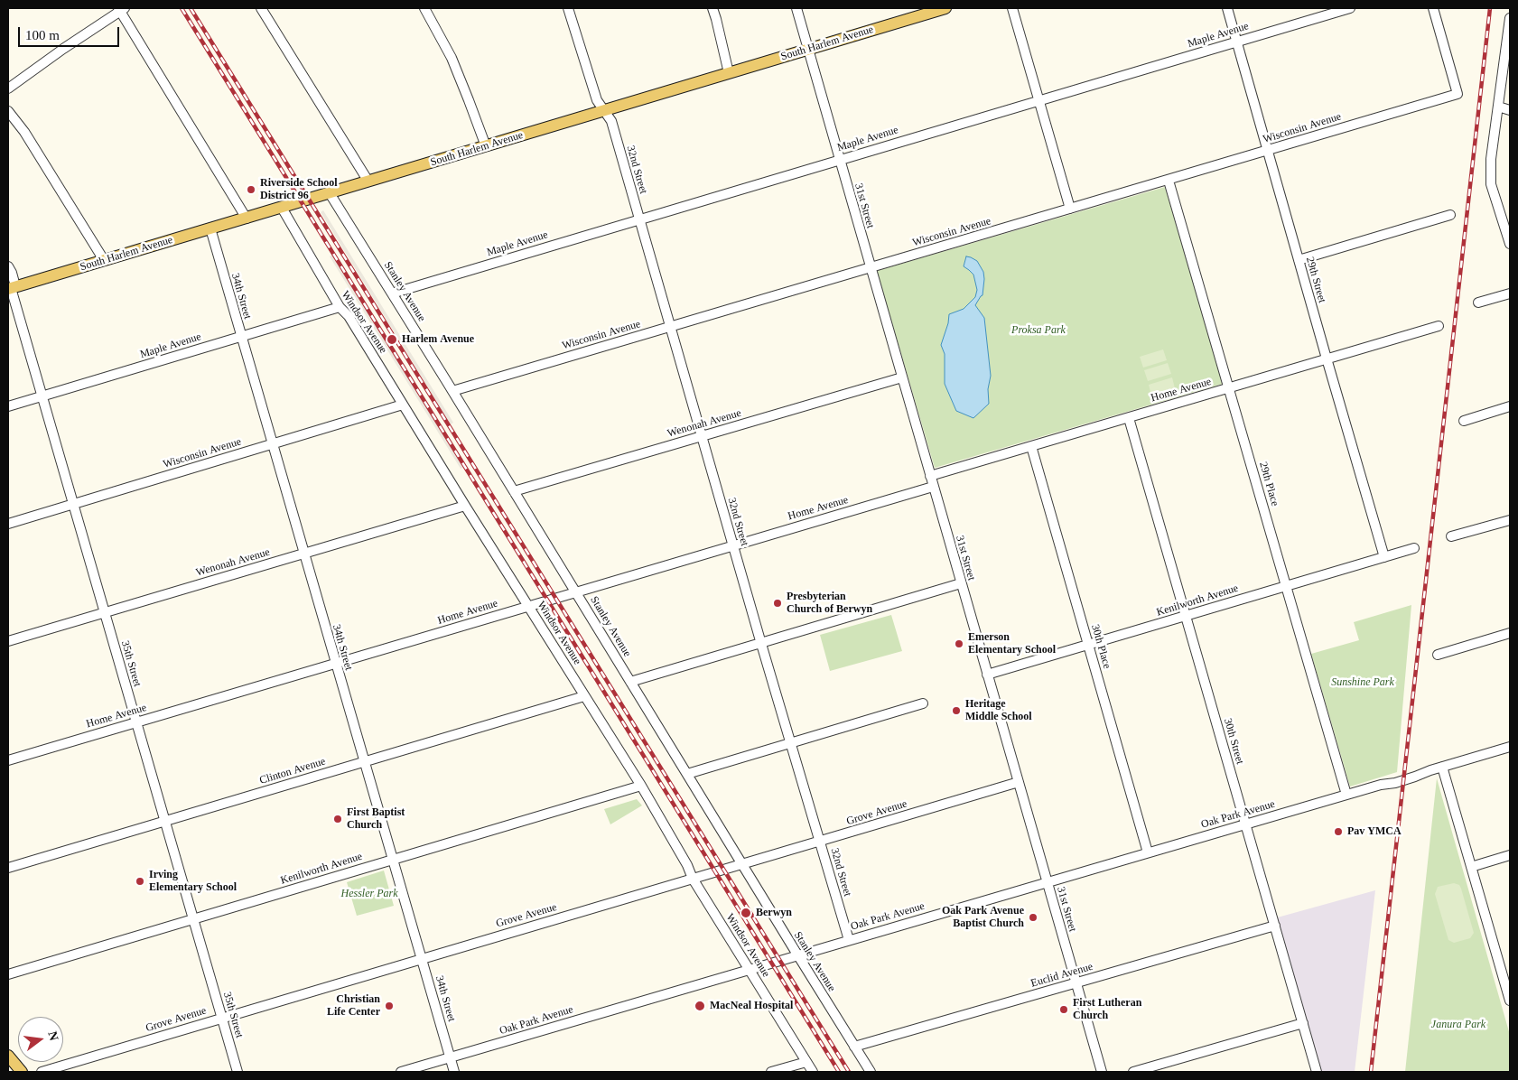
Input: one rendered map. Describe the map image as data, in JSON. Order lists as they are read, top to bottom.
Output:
{
  "streets": {
    "main road": ["South Harlem Avenue"],
    "street": [
      "Maple Avenue",
      "Wisconsin Avenue",
      "32nd Street",
      "31st Street",
      "29th Street",
      "Stanley Avenue",
      "34th Street",
      "Windsor Avenue",
      "Home Avenue",
      "Wenonah Avenue",
      "29th Place",
      "Kenilworth Avenue",
      "30th Place",
      "35th Street",
      "30th Street",
      "Clinton Avenue",
      "Grove Avenue",
      "Oak Park Avenue",
      "Euclid Avenue"
    ]
  },
  "crossings": [
    ["Maple Avenue", "32nd Street"],
    ["Maple Avenue", "31st Street"],
    ["Maple Avenue", "29th Street"],
    ["Maple Avenue", "Stanley Avenue"],
    ["Maple Avenue", "34th Street"],
    ["Maple Avenue", "Windsor Avenue"],
    ["Maple Avenue", "35th Street"],
    ["South Harlem Avenue", "32nd Street"],
    ["South Harlem Avenue", "31st Street"],
    ["South Harlem Avenue", "Stanley Avenue"],
    ["South Harlem Avenue", "34th Street"],
    ["South Harlem Avenue", "Windsor Avenue"],
    ["South Harlem Avenue", "35th Street"],
    ["Wisconsin Avenue", "32nd Street"],
    ["Wisconsin Avenue", "31st Street"],
    ["Wisconsin Avenue", "29th Street"],
    ["Wisconsin Avenue", "Stanley Avenue"],
    ["Wisconsin Avenue", "34th Street"],
    ["Wisconsin Avenue", "Windsor Avenue"],
    ["Wisconsin Avenue", "29th Place"],
    ["Wisconsin Avenue", "35th Street"],
    ["32nd Street", "Home Avenue"],
    ["32nd Street", "Wenonah Avenue"],
    ["32nd Street", "Grove Avenue"],
    ["32nd Street", "Oak Park Avenue"],
    ["31st Street", "Home Avenue"],
    ["31st Street", "Wenonah Avenue"],
    ["31st Street", "Kenilworth Avenue"],
    ["31st Street", "Grove Avenue"],
    ["31st Street", "Oak Park Avenue"],
    ["31st Street", "Euclid Avenue"],
    ["29th Street", "Home Avenue"],
    ["29th Street", "Kenilworth Avenue"],
    ["Stanley Avenue", "Home Avenue"],
    ["Stanley Avenue", "Wenonah Avenue"],
    ["Stanley Avenue", "Grove Avenue"],
    ["Stanley Avenue", "Oak Park Avenue"],
    ["Stanley Avenue", "Euclid Avenue"],
    ["34th Street", "Home Avenue"],
    ["34th Street", "Wenonah Avenue"],
    ["34th Street", "Kenilworth Avenue"],
    ["34th Street", "Clinton Avenue"],
    ["34th Street", "Grove Avenue"],
    ["34th Street", "Oak Park Avenue"],
    ["Windsor Avenue", "Home Avenue"],
    ["Windsor Avenue", "Wenonah Avenue"],
    ["Windsor Avenue", "Kenilworth Avenue"],
    ["Windsor Avenue", "Clinton Avenue"],
    ["Windsor Avenue", "Grove Avenue"],
    ["Windsor Avenue", "Oak Park Avenue"],
    ["Home Avenue", "29th Place"],
    ["Home Avenue", "30th Place"],
    ["Home Avenue", "35th Street"],
    ["Home Avenue", "30th Street"],
    ["Wenonah Avenue", "35th Street"],
    ["29th Place", "Kenilworth Avenue"],
    ["29th Place", "Oak Park Avenue"],
    ["Kenilworth Avenue", "30th Place"],
    ["Kenilworth Avenue", "35th Street"],
    ["Kenilworth Avenue", "30th Street"],
    ["30th Place", "Oak Park Avenue"],
    ["35th Street", "Clinton Avenue"],
    ["35th Street", "Grove Avenue"],
    ["30th Street", "Oak Park Avenue"],
    ["30th Street", "Euclid Avenue"]
  ],
  "parks": [
    "Proksa Park",
    "Sunshine Park",
    "Hessler Park",
    "Janura Park"
  ],
  "places": [
    "Riverside School District 96",
    "Harlem Avenue",
    "Presbyterian Church of Berwyn",
    "Emerson Elementary School",
    "Heritage Middle School",
    "First Baptist Church",
    "Pav YMCA",
    "Irving Elementary School",
    "Berwyn",
    "Oak Park Avenue Baptist Church",
    "Christian Life Center",
    "MacNeal Hospital",
    "First Lutheran Church"
  ],
  "scale_bar": "100 m",
  "north": "right"
}
